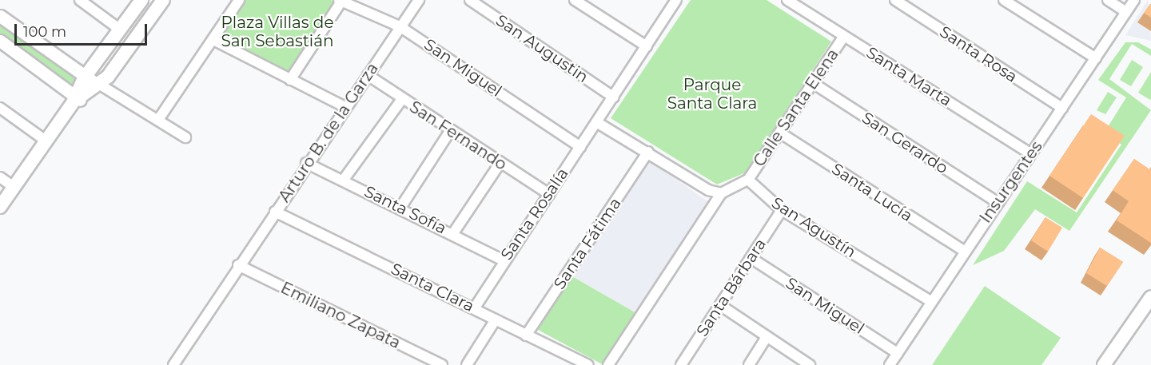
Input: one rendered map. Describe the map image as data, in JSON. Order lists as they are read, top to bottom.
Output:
{
  "streets": {
    "street": [
      "San Augustin",
      "Santa Rosa",
      "San Miguel",
      "Santa Marta",
      "Calle Santa Elena",
      "Arturo B. de la Garza",
      "San Fernando",
      "San Gerardo",
      "Insurgentes",
      "Santa Lucía",
      "Santa Sofía",
      "Santa Rosalía",
      "San Agustín",
      "Santa Fátima",
      "Santa Clara",
      "Santa Bárbara",
      "Emiliano Zapata"
    ]
  },
  "crossings": [
    ["San Augustin", "Santa Rosalía"],
    ["Santa Rosa", "Insurgentes"],
    ["San Miguel", "Arturo B. de la Garza"],
    ["San Miguel", "Insurgentes"],
    ["San Miguel", "Santa Rosalía"],
    ["San Miguel", "Santa Bárbara"],
    ["Santa Marta", "Calle Santa Elena"],
    ["Santa Marta", "Insurgentes"],
    ["Calle Santa Elena", "San Gerardo"],
    ["Calle Santa Elena", "Santa Lucía"],
    ["Calle Santa Elena", "San Agustín"],
    ["Arturo B. de la Garza", "San Fernando"],
    ["Arturo B. de la Garza", "Santa Sofía"],
    ["Arturo B. de la Garza", "Santa Clara"],
    ["Arturo B. de la Garza", "Emiliano Zapata"],
    ["San Fernando", "Santa Rosalía"],
    ["San Gerardo", "Insurgentes"],
    ["Insurgentes", "Santa Lucía"],
    ["Insurgentes", "San Agustín"],
    ["Santa Sofía", "Santa Rosalía"],
    ["Santa Rosalía", "Santa Clara"],
    ["San Agustín", "Santa Bárbara"],
    ["Santa Fátima", "Santa Clara"]
  ],
  "parks": ["Plaza Villas de San Sebastián", "Parque Santa Clara"],
  "scale_bar": "100 m"
}
